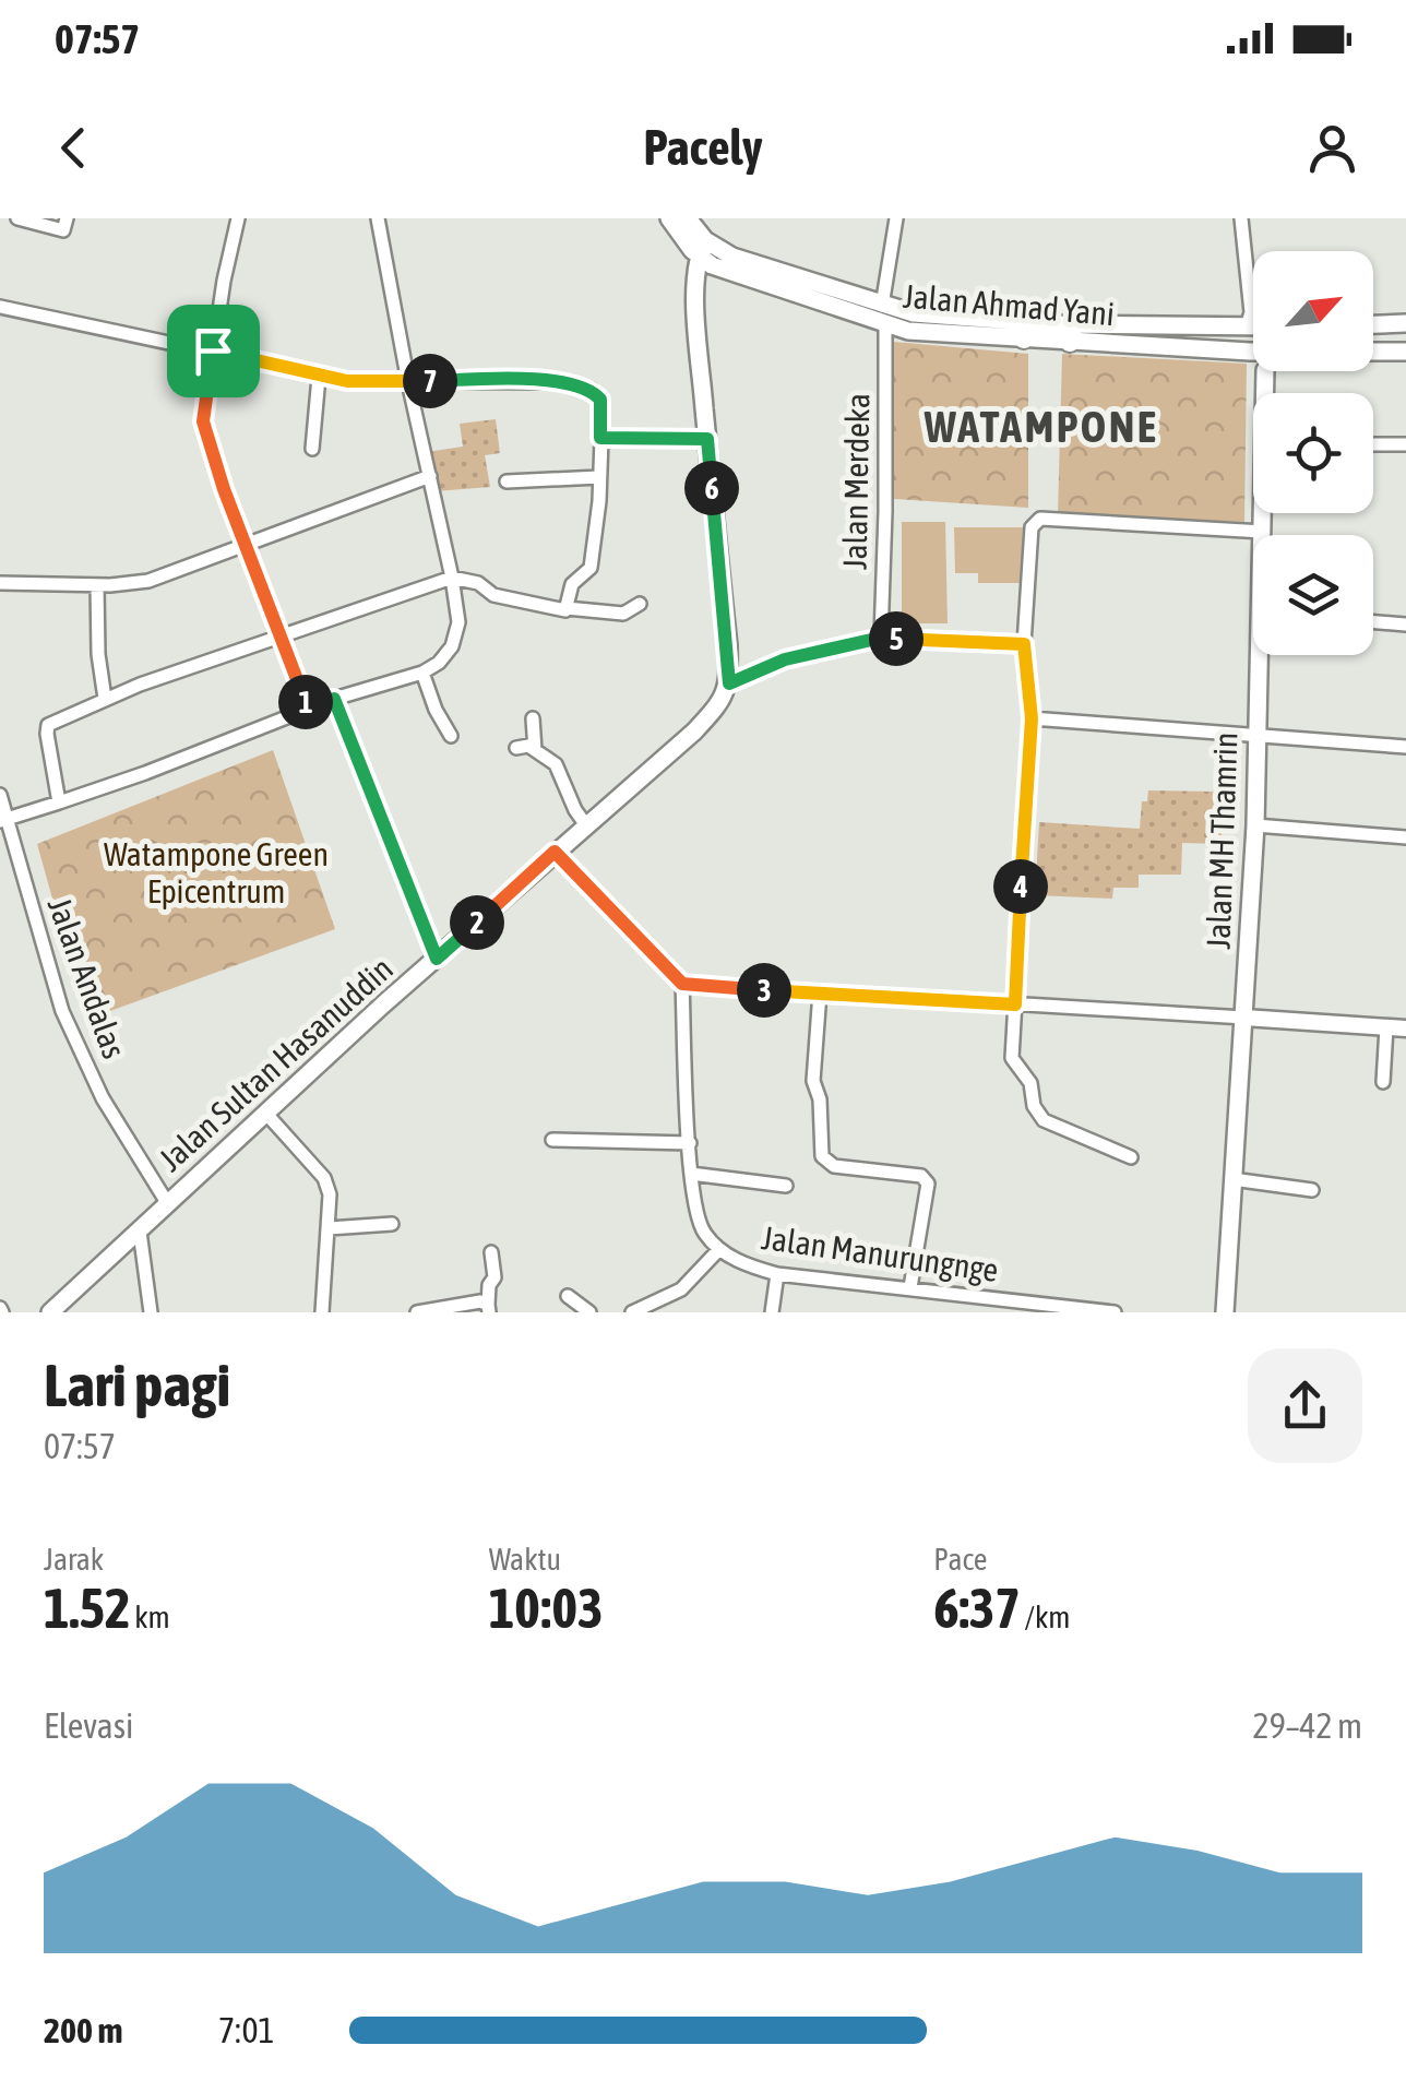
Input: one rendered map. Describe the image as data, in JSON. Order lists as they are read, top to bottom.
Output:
{
  "streets": {
    "main road": ["Jalan Ahmad Yani", "Jalan MH Thamrin", "Jalan Sultan Hasanuddin"],
    "street": ["Jalan Merdeka", "Jalan Andalas", "Jalan Manurungnge"]
  },
  "crossings": [
    ["Jalan Ahmad Yani", "Jalan Merdeka"],
    ["Jalan Andalas", "Jalan Sultan Hasanuddin"]
  ],
  "districts": ["WATAMPONE"],
  "parks": ["Watampone Green Epicentrum"],
  "north": "top right",
  "page": {
    "status": "07:57",
    "header": "Pacely",
    "pins": [
      "7",
      "6",
      "5",
      "1",
      "4",
      "2",
      "3"
    ],
    "heading": ["Lari pagi", "07:57"],
    "stats": [
      ["Jarak", "1.52 km"],
      ["Waktu", "10:03"],
      ["Pace", "6:37 /km"]
    ],
    "chart": ["Elevasi", "29–42 m"],
    "list": [
      {
        "name": "200 m",
        "note": "7:01"
      }
    ]
  }
}
